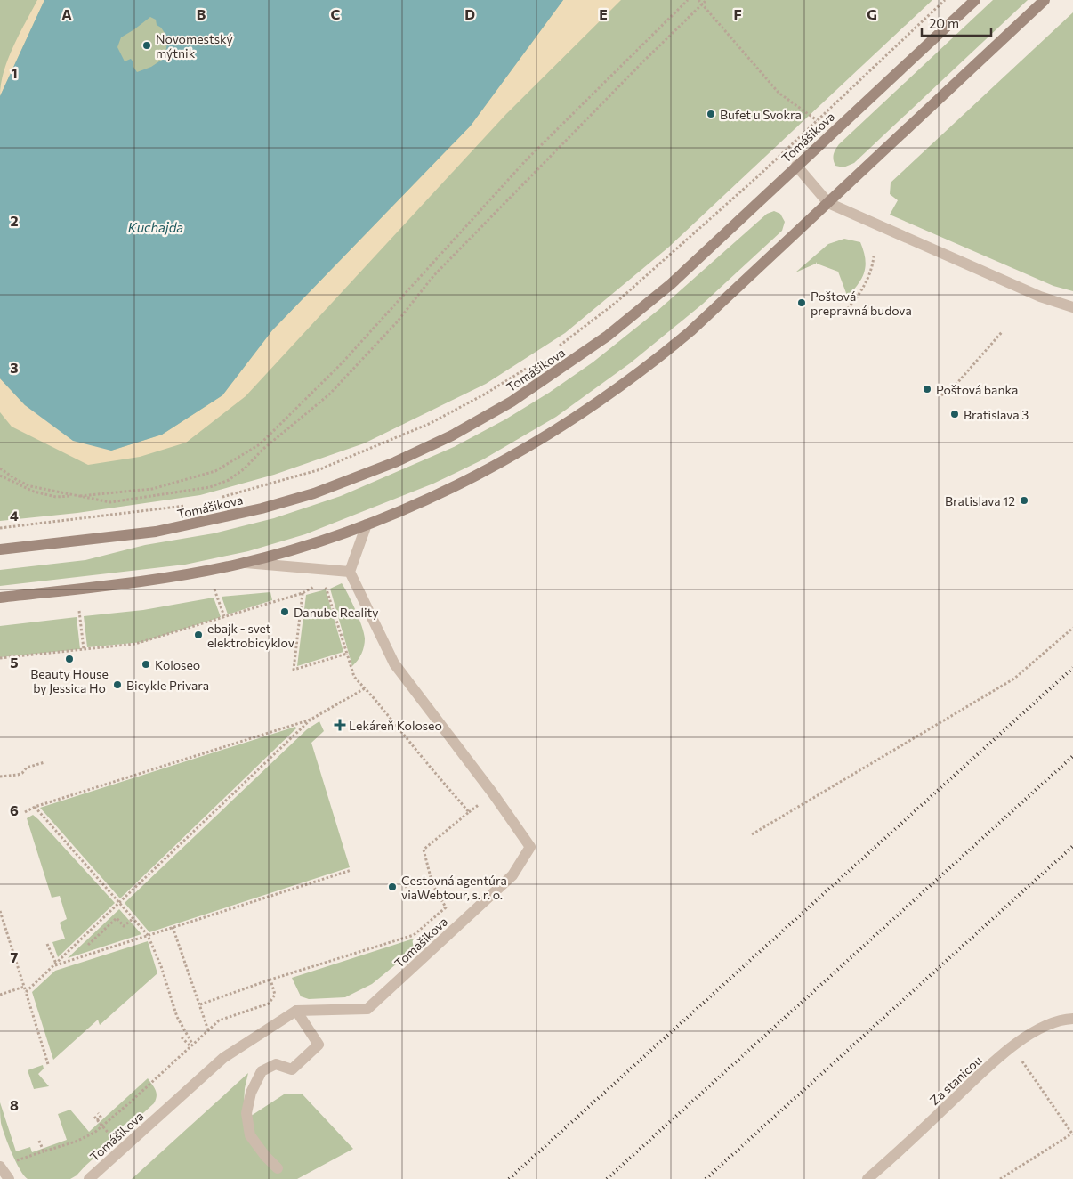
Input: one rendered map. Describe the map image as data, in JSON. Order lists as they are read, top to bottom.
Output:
{
  "streets": {
    "main road": ["Tomášikova"],
    "street": ["Za stanicou"]
  },
  "water": ["Kuchajda"],
  "places": {
    "other": [
      "Novomestský mýtnik",
      "Bufet u Svokra",
      "Poštová prepravná budova",
      "Poštová banka",
      "Bratislava 3",
      "Bratislava 12",
      "Danube Reality",
      "ebajk - svet elektrobicyklov",
      "Beauty House by Jessica Ho",
      "Koloseo",
      "Bicykle Privara",
      "Cestovná agentúra viaWebtour, s. r. o."
    ],
    "health": ["Lekáreň Koloseo"]
  },
  "scale_bar": "20 m",
  "grid": {
    "columns": [
      "A",
      "B",
      "C",
      "D",
      "E",
      "F",
      "G"
    ],
    "rows": [
      "1",
      "2",
      "3",
      "4",
      "5",
      "6",
      "7",
      "8"
    ]
  }
}
